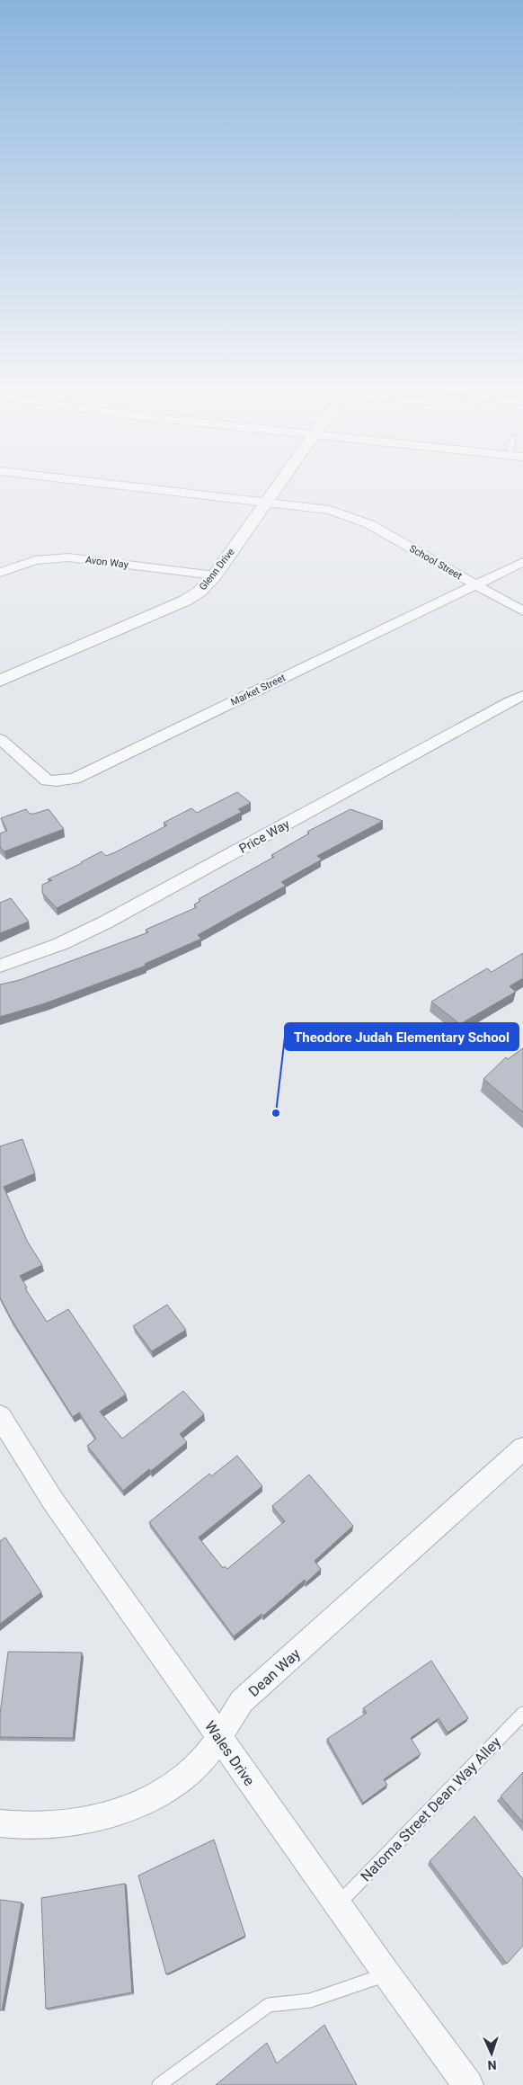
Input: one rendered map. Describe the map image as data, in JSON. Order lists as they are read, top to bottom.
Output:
{
  "streets": {
    "street": [
      "Avon Way",
      "School Street",
      "Glenn Drive",
      "Market Street",
      "Price Way",
      "Dean Way",
      "Wales Drive"
    ],
    "lane": ["Natoma Street Dean Way Alley"]
  },
  "crossings": [
    ["Avon Way", "Glenn Drive"],
    ["School Street", "Glenn Drive"],
    ["School Street", "Market Street"],
    ["Dean Way", "Wales Drive"],
    ["Wales Drive", "Natoma Street Dean Way Alley"]
  ],
  "places": ["Theodore Judah Elementary School"],
  "north": "bottom"
}
